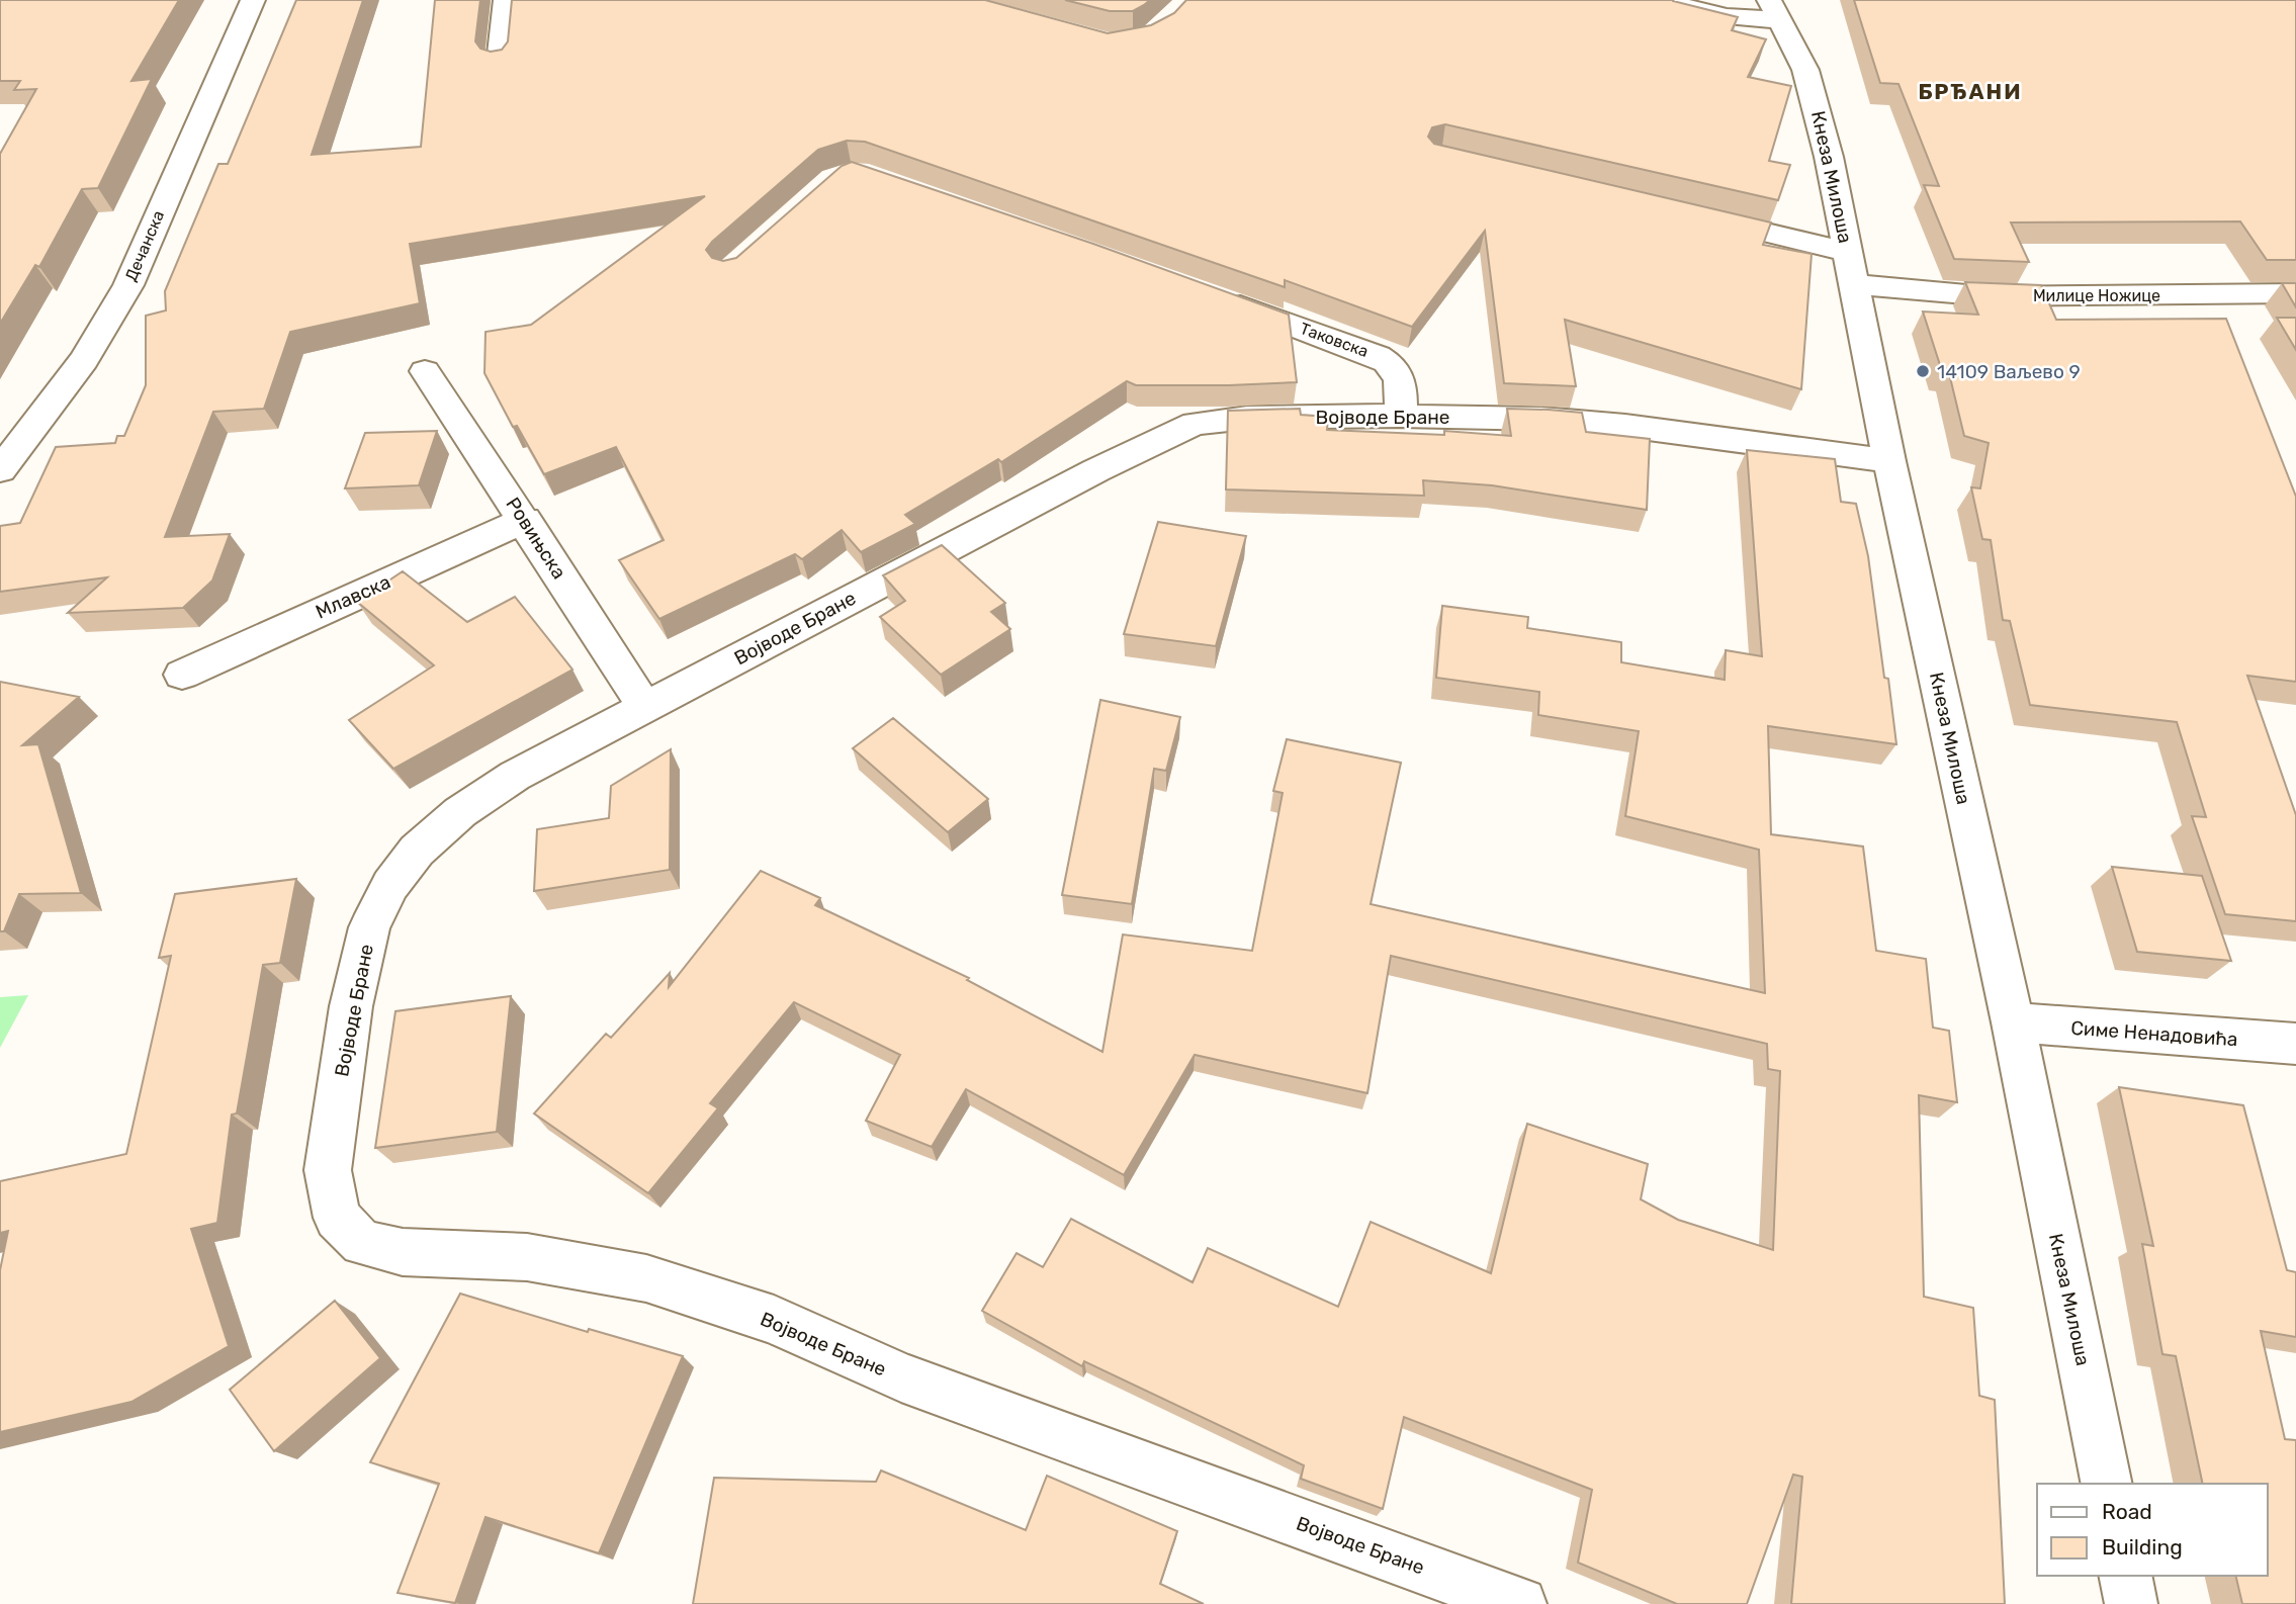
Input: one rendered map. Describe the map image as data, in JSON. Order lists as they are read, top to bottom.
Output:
{
  "streets": {
    "street": [
      "Кнеза Милоша",
      "Дечанска",
      "Милице Ножице",
      "Таковска",
      "Војводе Бране",
      "Ровињска",
      "Млавска",
      "Симе Ненадовића"
    ]
  },
  "crossings": [
    ["Кнеза Милоша", "Милице Ножице"],
    ["Кнеза Милоша", "Војводе Бране"],
    ["Кнеза Милоша", "Симе Ненадовића"],
    ["Таковска", "Војводе Бране"],
    ["Војводе Бране", "Ровињска"],
    ["Ровињска", "Млавска"]
  ],
  "districts": ["БРЂАНИ"],
  "places": ["14109 Ваљево 9"],
  "legend": ["Road", "Building"]
}
